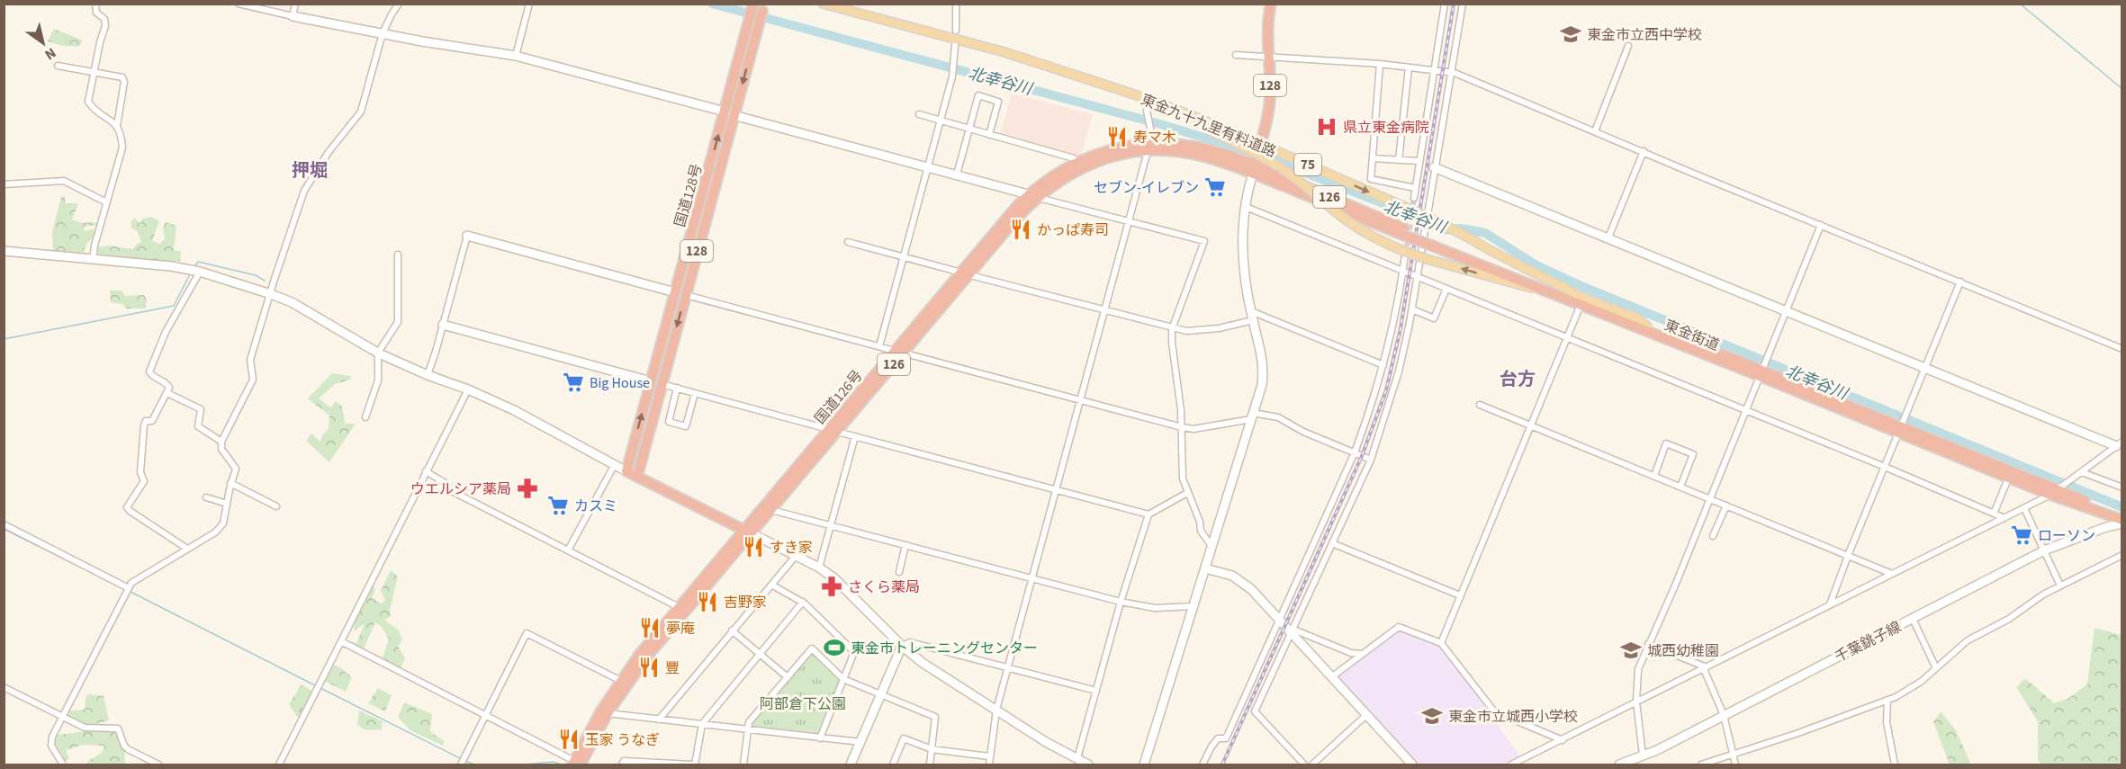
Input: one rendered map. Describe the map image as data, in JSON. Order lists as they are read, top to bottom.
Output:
{
  "streets": {
    "highway": [
      "128",
      "国道128号",
      "126",
      "東金街道",
      "国道126号"
    ],
    "main road": ["東金九十九里有料道路", "75"],
    "street": ["千葉銚子線"]
  },
  "crossings": [
    ["128", "東金街道"],
    ["128", "国道126号"],
    ["東金九十九里有料道路", "東金街道"],
    ["東金街道", "国道126号"],
    ["東金街道", "千葉銚子線"]
  ],
  "districts": ["押堀", "台方"],
  "water": ["北幸谷川"],
  "parks": ["阿部倉下公園"],
  "places": {
    "school or university": ["東金市立西中学校", "城西幼稚園", "東金市立城西小学校"],
    "hospital": ["県立東金病院"],
    "restaurant": [
      "寿マ木",
      "かっぱ寿司",
      "すき家",
      "吉野家",
      "夢庵",
      "豐",
      "玉家 うなぎ"
    ],
    "supermarket": [
      "セブン-イレブン",
      "Big House",
      "カスミ",
      "ローソン"
    ],
    "pharmacy": ["ウエルシア薬局", "さくら薬局"],
    "sports": ["東金市トレーニングセンター"]
  },
  "north": "bottom right"
}
